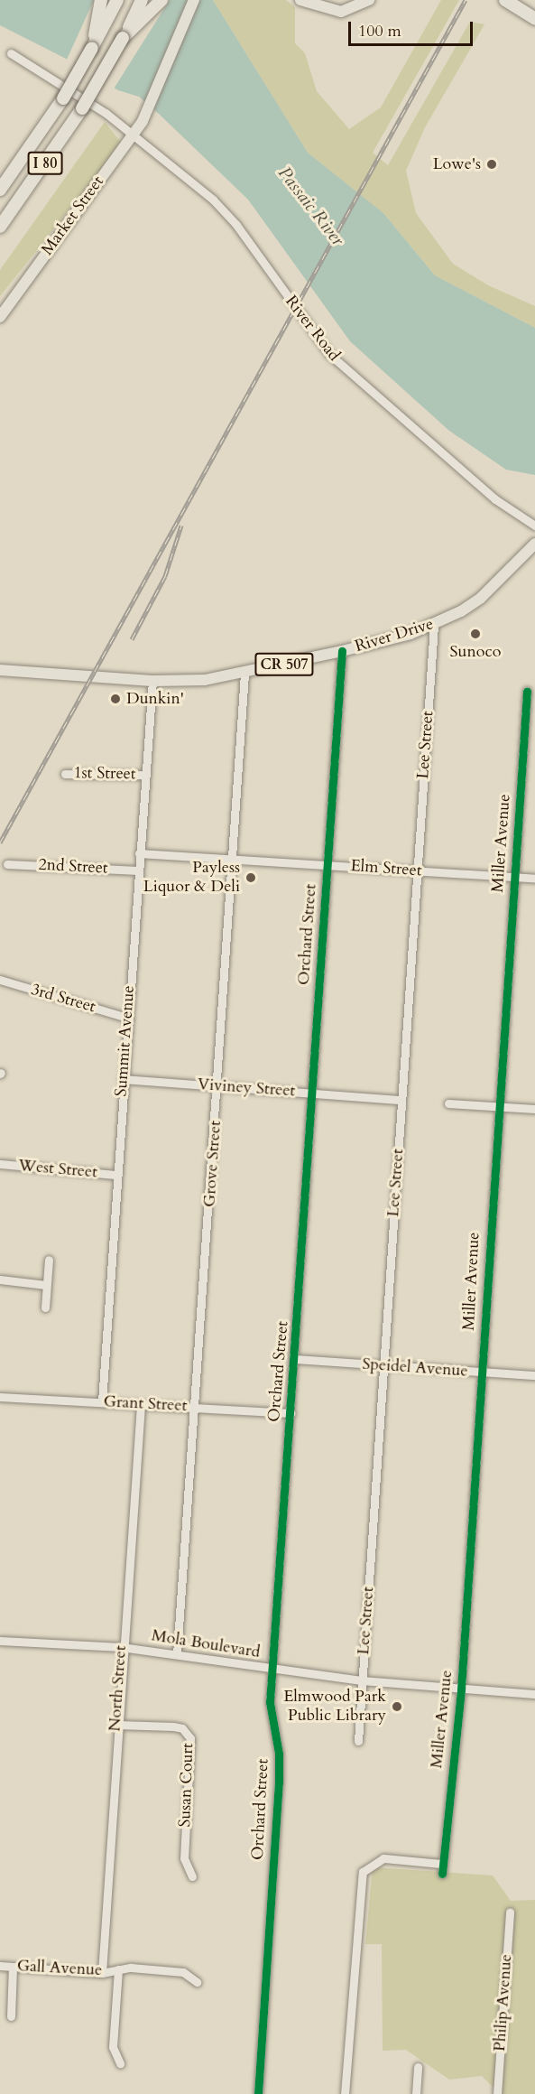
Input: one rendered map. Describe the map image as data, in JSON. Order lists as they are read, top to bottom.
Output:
{
  "streets": {
    "highway": ["I 80"],
    "main road": ["Market Street", "River Drive", "CR 507"],
    "street": [
      "River Road",
      "Lee Street",
      "1st Street",
      "Miller Avenue",
      "2nd Street",
      "Elm Street",
      "Orchard Street",
      "3rd Street",
      "Summit Avenue",
      "Viviney Street",
      "Grove Street",
      "West Street",
      "Speidel Avenue",
      "Grant Street",
      "Mola Boulevard",
      "North Street",
      "Susan Court",
      "Gall Avenue",
      "Philip Avenue"
    ]
  },
  "crossings": [
    ["Market Street", "River Road"],
    ["River Drive", "Lee Street"],
    ["River Drive", "Orchard Street"],
    ["River Drive", "Summit Avenue"],
    ["River Drive", "Grove Street"],
    ["Lee Street", "Elm Street"],
    ["Lee Street", "Viviney Street"],
    ["Lee Street", "Speidel Avenue"],
    ["Lee Street", "Mola Boulevard"],
    ["1st Street", "Summit Avenue"],
    ["Miller Avenue", "Elm Street"],
    ["Miller Avenue", "Speidel Avenue"],
    ["Miller Avenue", "Mola Boulevard"],
    ["2nd Street", "Summit Avenue"],
    ["Elm Street", "Orchard Street"],
    ["Elm Street", "Summit Avenue"],
    ["Elm Street", "Grove Street"],
    ["Orchard Street", "Viviney Street"],
    ["Orchard Street", "Speidel Avenue"],
    ["Orchard Street", "Grant Street"],
    ["Orchard Street", "Mola Boulevard"],
    ["3rd Street", "Summit Avenue"],
    ["Summit Avenue", "Viviney Street"],
    ["Summit Avenue", "West Street"],
    ["Summit Avenue", "Grant Street"],
    ["Viviney Street", "Grove Street"],
    ["Grove Street", "Grant Street"],
    ["Grove Street", "Mola Boulevard"],
    ["Grant Street", "North Street"],
    ["Mola Boulevard", "North Street"],
    ["North Street", "Susan Court"],
    ["North Street", "Gall Avenue"]
  ],
  "water": ["Passaic River"],
  "places": [
    "Lowe's",
    "Sunoco",
    "Dunkin'",
    "Payless Liquor & Deli",
    "Elmwood Park Public Library"
  ],
  "scale_bar": "100 m"
}
